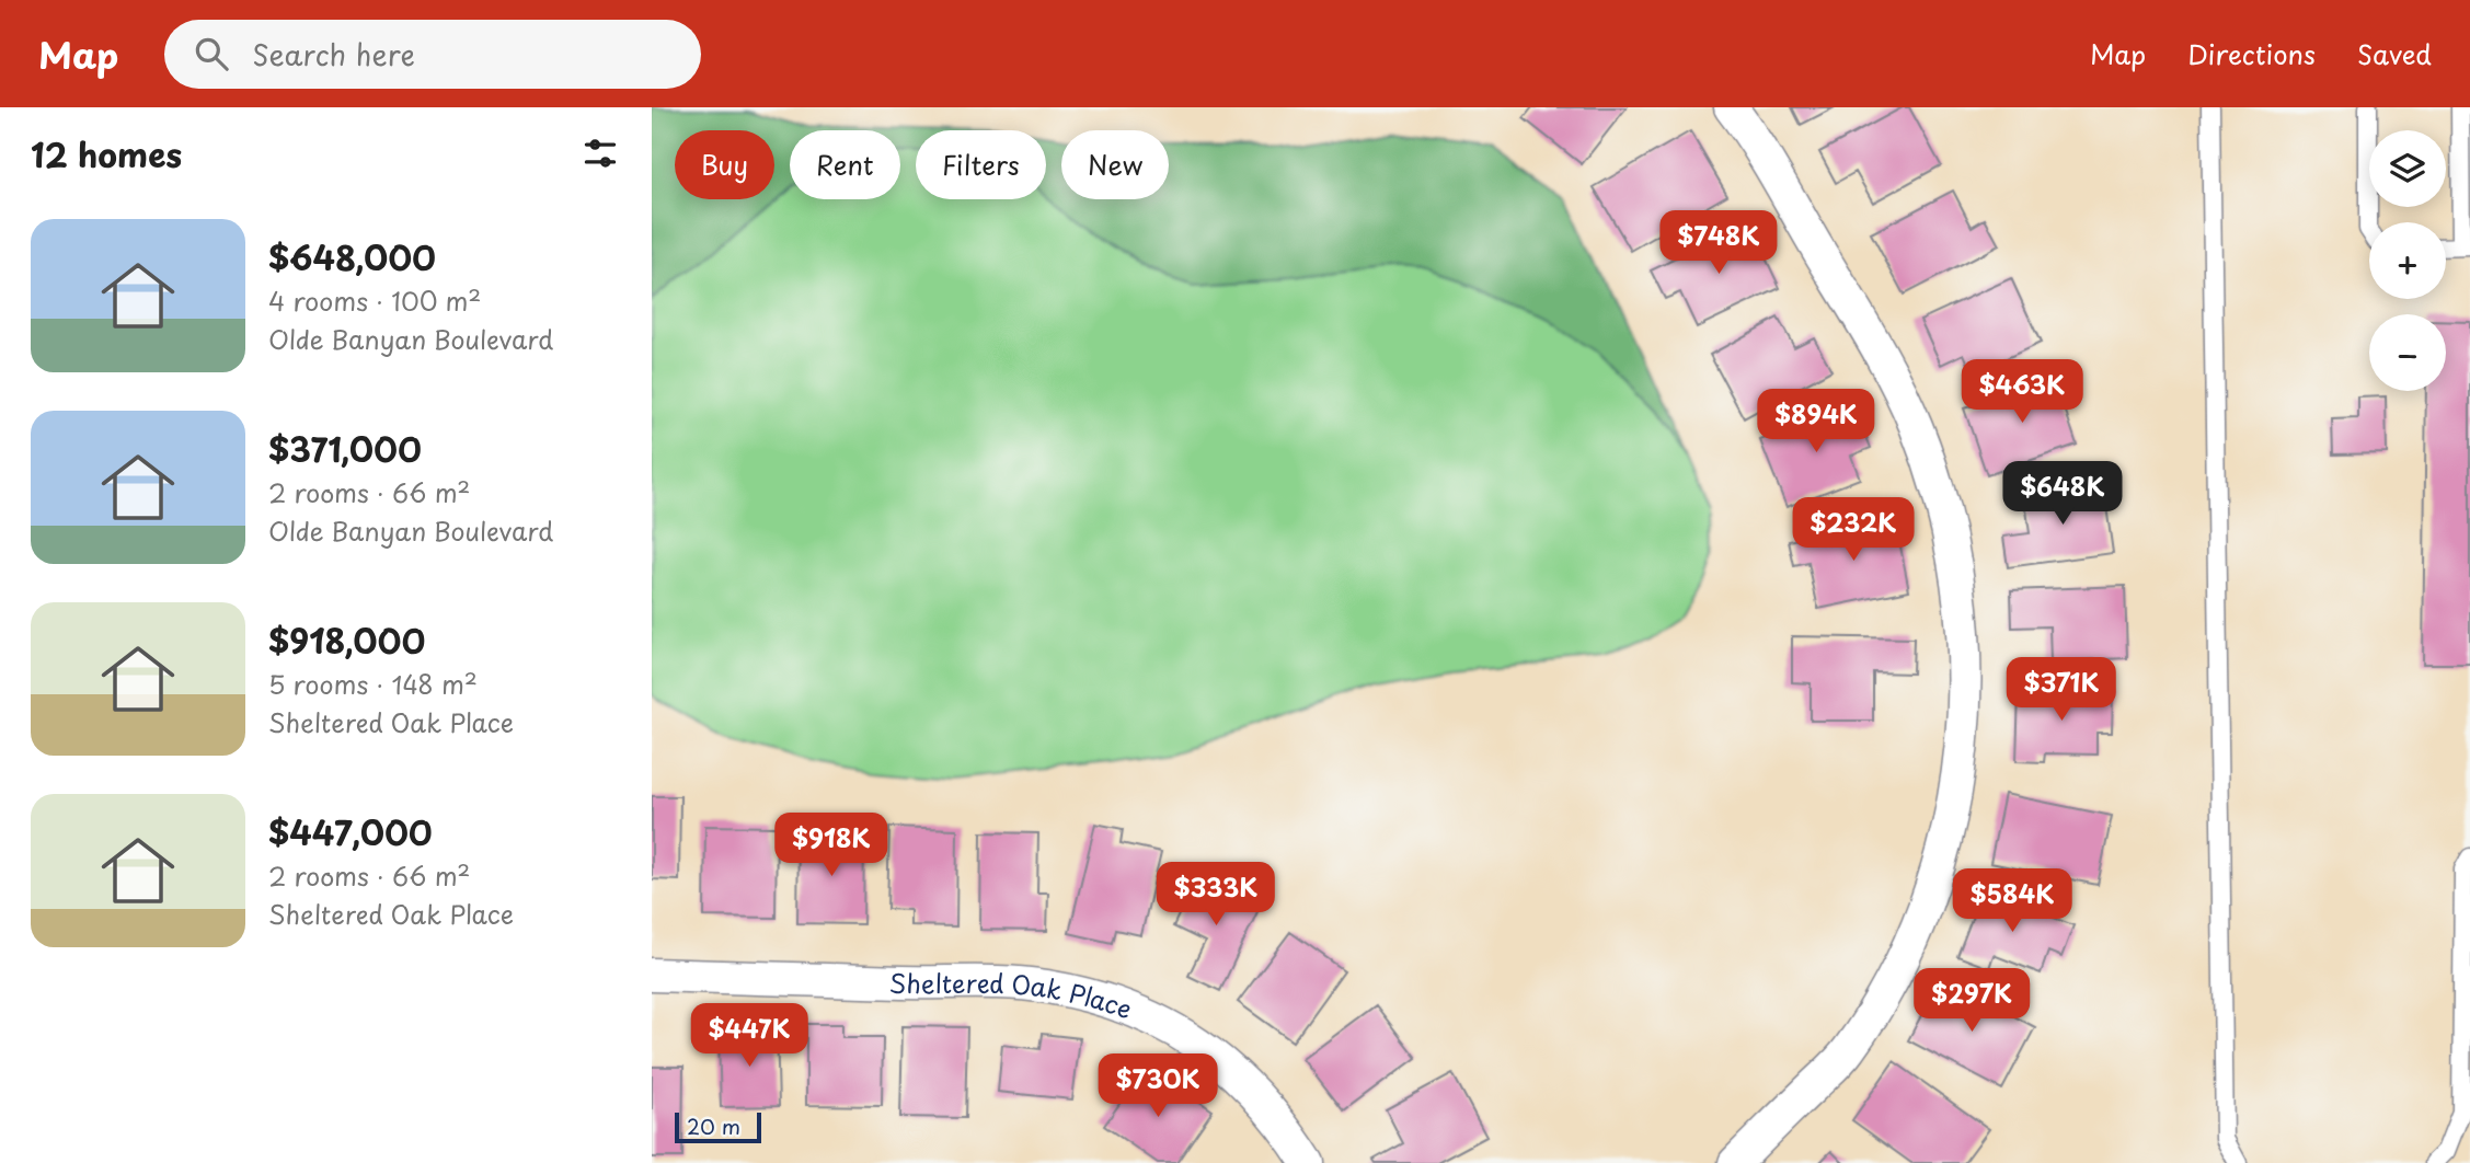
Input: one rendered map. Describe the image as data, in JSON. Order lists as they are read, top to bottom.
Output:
{
  "streets": {
    "street": ["Sheltered Oak Place"]
  },
  "scale_bar": "20 m",
  "page": {
    "header": "Map",
    "search": "Search here",
    "nav": ["Map", "Directions", "Saved"],
    "heading": "12 homes",
    "map_buttons": ["+", "−"],
    "chip": [
      "Buy",
      "Rent",
      "Filters",
      "New"
    ],
    "list": [
      {
        "name": "$648,000",
        "note": "4 rooms · 100 m² · Olde Banyan Boulevard"
      },
      {
        "name": "$371,000",
        "note": "2 rooms · 66 m² · Olde Banyan Boulevard"
      },
      {
        "name": "$918,000",
        "note": "5 rooms · 148 m² · Sheltered Oak Place"
      },
      {
        "name": "$447,000",
        "note": "2 rooms · 66 m² · Sheltered Oak Place"
      }
    ],
    "price": [
      "$748K",
      "$463K",
      "$894K",
      "$648K",
      "$232K",
      "$371K",
      "$918K",
      "$333K",
      "$584K",
      "$297K",
      "$447K",
      "$730K"
    ],
    "scale": "20 m"
  }
}
